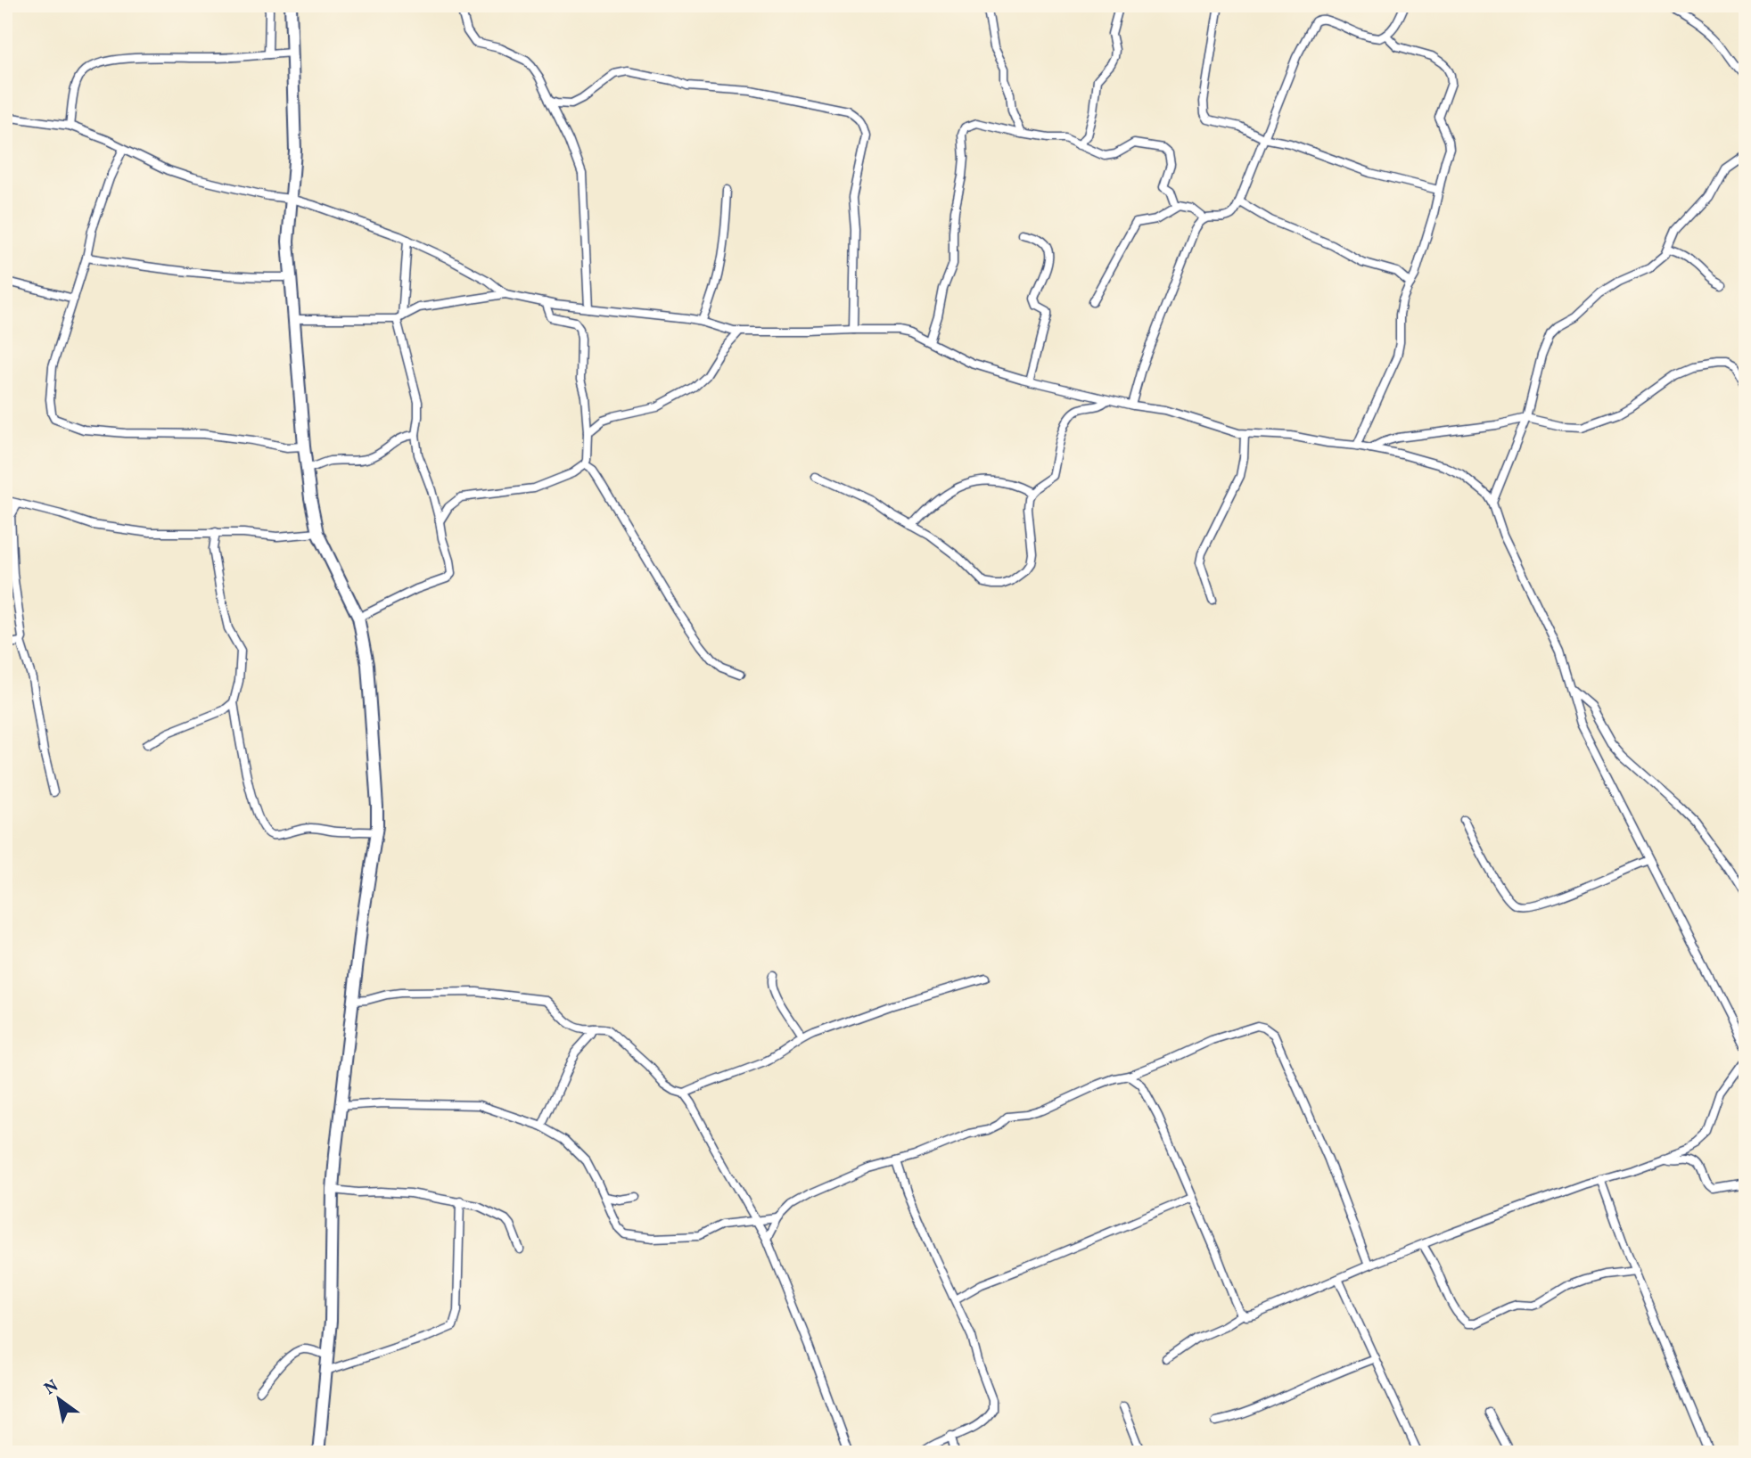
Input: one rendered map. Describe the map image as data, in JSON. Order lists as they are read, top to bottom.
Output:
{
  "north": "top left"
}
